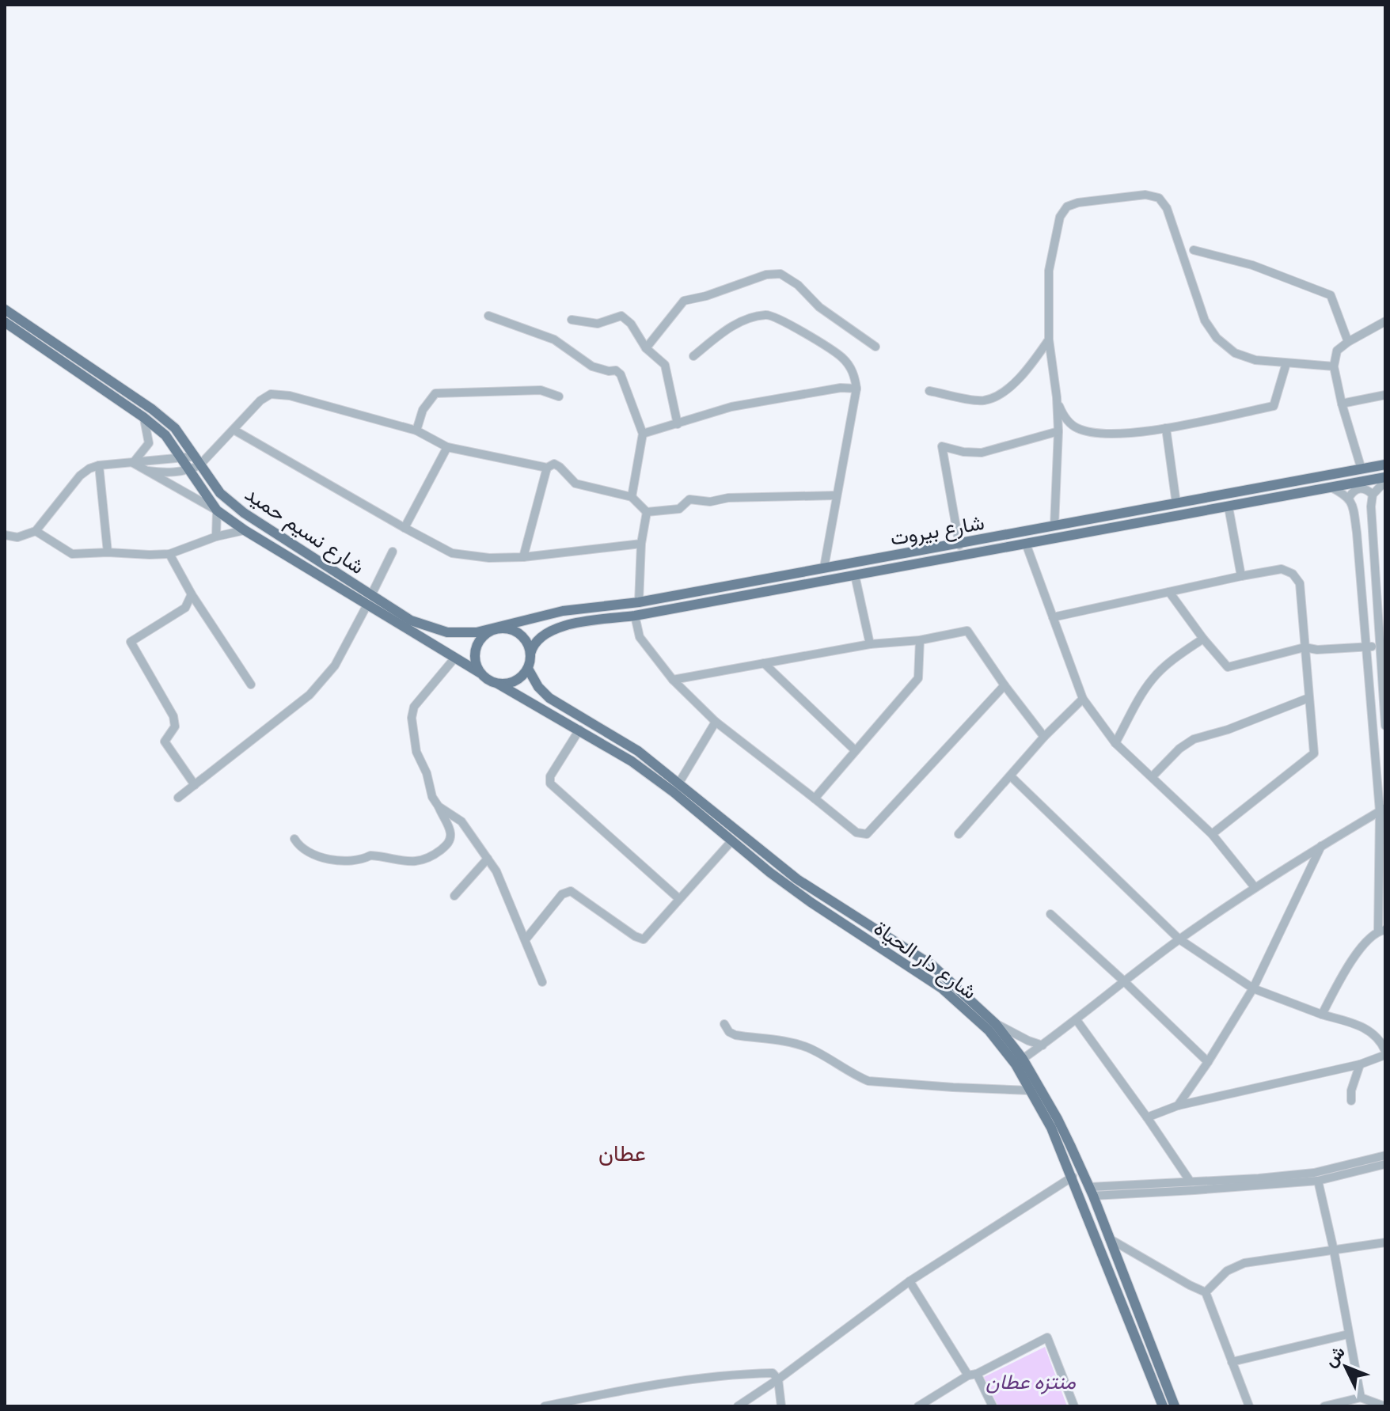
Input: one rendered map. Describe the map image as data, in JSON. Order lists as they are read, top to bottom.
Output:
{
  "streets": {
    "main road": ["شارع نسيم حميد", "شارع بيروت", "شارع دار الحياة"]
  },
  "crossings": [
    ["شارع نسيم حميد", "شارع بيروت"],
    ["شارع نسيم حميد", "شارع دار الحياة"],
    ["شارع بيروت", "شارع دار الحياة"]
  ],
  "districts": ["عطان"],
  "parks": ["منتزه عطان"],
  "north": "top left"
}
